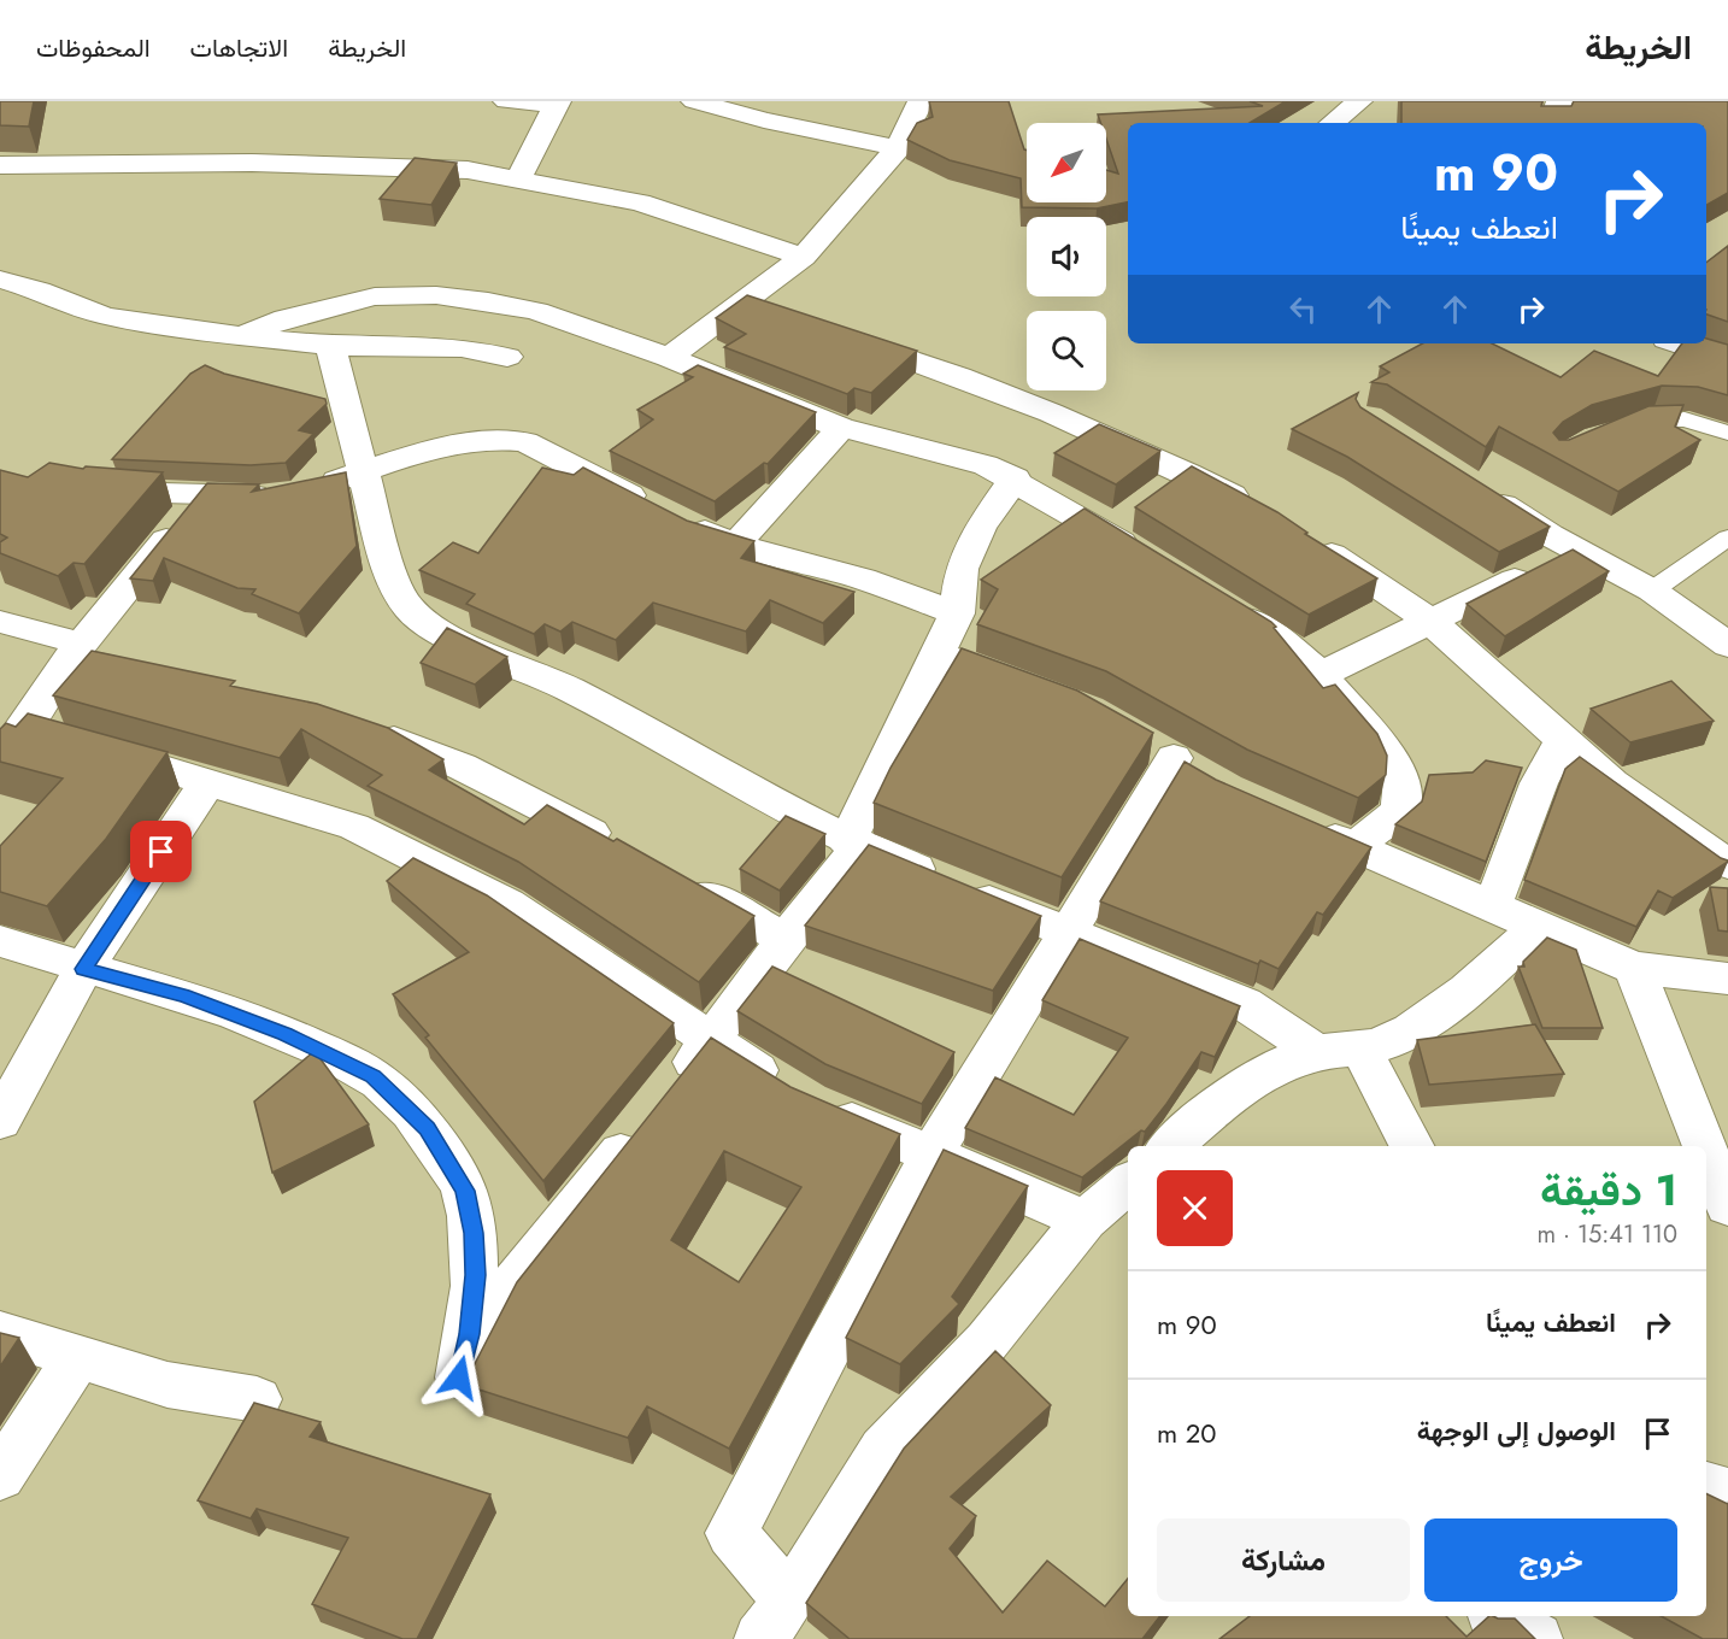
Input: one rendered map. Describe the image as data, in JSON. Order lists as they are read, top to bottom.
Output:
{
  "north": "bottom left",
  "page": {
    "header": "الخريطة",
    "nav": ["الخريطة", "الاتجاهات", "المحفوظات"],
    "turn": ["90 m", "انعطف يمينًا"],
    "heading": ["1 دقيقة", "110 m · 15:41"],
    "list": [
      {
        "name": "انعطف يمينًا",
        "value": "90 m"
      },
      {
        "name": "الوصول إلى الوجهة",
        "value": "20 m"
      }
    ],
    "buttons": ["خروج", "مشاركة"]
  }
}
